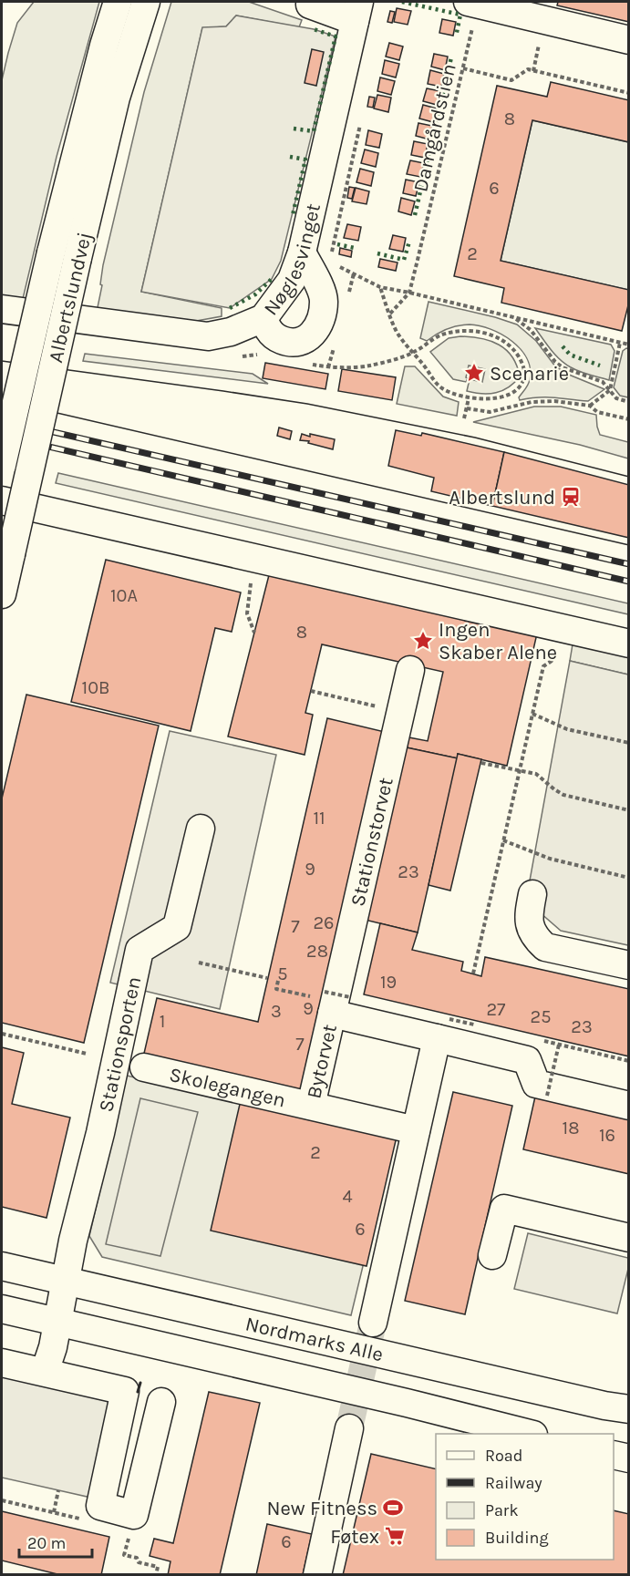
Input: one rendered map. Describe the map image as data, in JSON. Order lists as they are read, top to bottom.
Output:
{
  "streets": {
    "street": [
      "Nøglesvinget",
      "Albertslundvej",
      "Stationstorvet",
      "Stationsporten",
      "Bytorvet",
      "Skolegangen",
      "Nordmarks Alle"
    ],
    "path": ["Damgårdstien"]
  },
  "crossings": [
    ["Stationstorvet", "Bytorvet"],
    ["Stationsporten", "Nordmarks Alle"],
    ["Bytorvet", "Skolegangen"]
  ],
  "places": {
    "place": ["Scenarie", "Ingen Skaber Alene"],
    "station": ["Albertslund"],
    "sports": ["New Fitness"],
    "supermarket": ["Føtex"]
  },
  "house_numbers": [
    "8",
    "6",
    "2",
    "10A",
    "8",
    "10B",
    "11",
    "9",
    "23",
    "26",
    "7",
    "28",
    "5",
    "19",
    "9",
    "27",
    "3",
    "25",
    "1",
    "23",
    "7",
    "18",
    "16",
    "2",
    "4",
    "6",
    "6"
  ],
  "legend": [
    "Road",
    "Railway",
    "Park",
    "Building"
  ],
  "scale_bar": "20 m"
}
